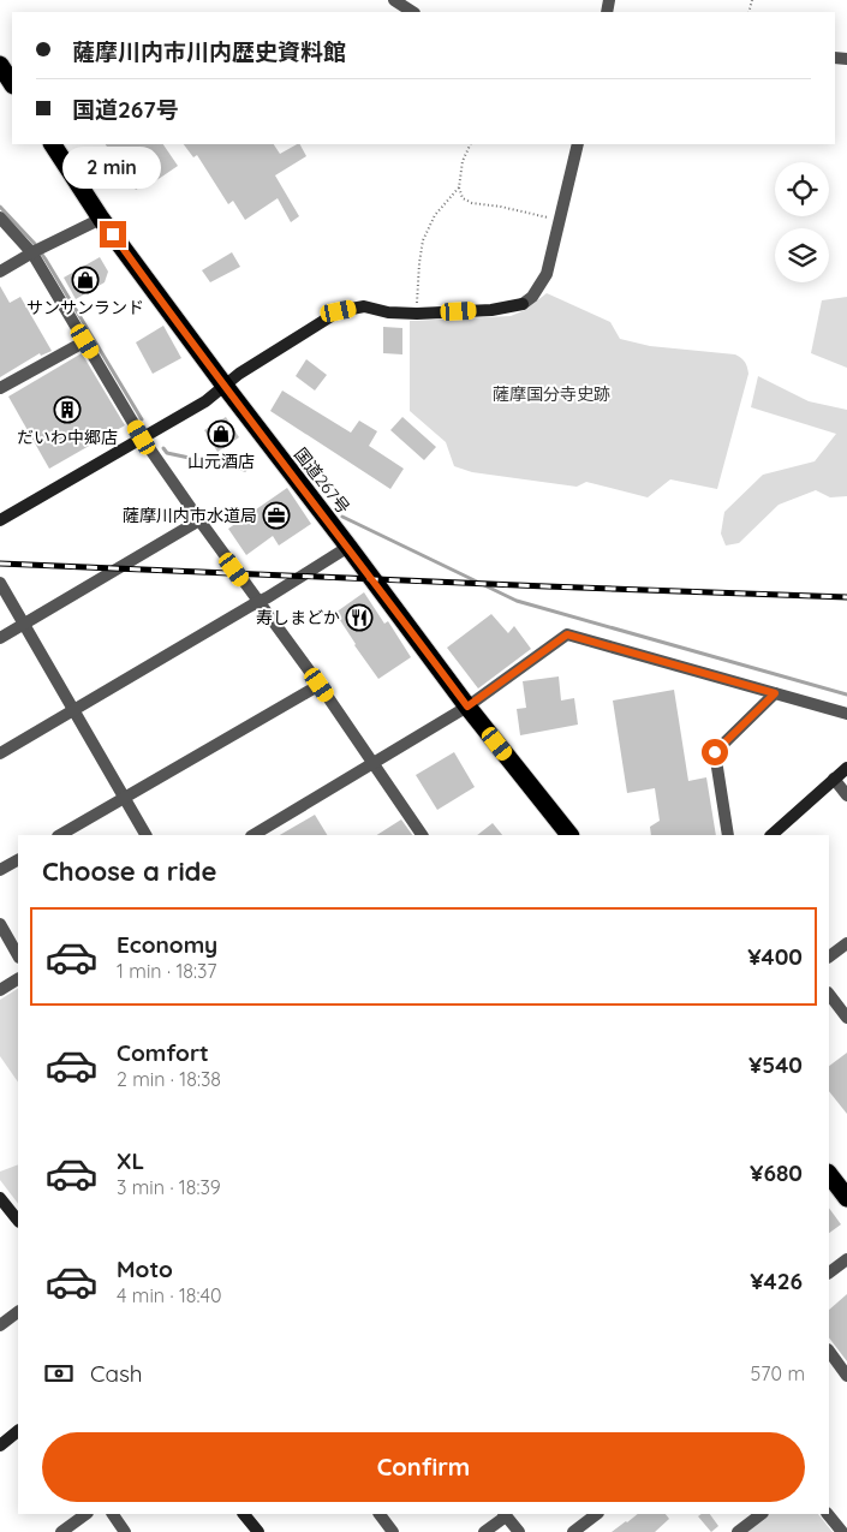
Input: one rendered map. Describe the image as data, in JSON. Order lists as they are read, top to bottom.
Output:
{
  "streets": {
    "highway": ["国道267号"]
  },
  "parks": ["薩摩国分寺史跡"],
  "places": {
    "shop": ["サンサンランド", "山元酒店"],
    "building": ["だいわ中郷店"],
    "office": ["薩摩川内市水道局"],
    "restaurant": ["寿しまどか"]
  },
  "page": {
    "banner": ["薩摩川内市川内歴史資料館", "国道267号"],
    "bubble": "2 min",
    "heading": "Choose a ride",
    "list": [
      {
        "name": "Economy",
        "note": "1 min · 18:37",
        "value": "¥400"
      },
      {
        "name": "Comfort",
        "note": "2 min · 18:38",
        "value": "¥540"
      },
      {
        "name": "XL",
        "note": "3 min · 18:39",
        "value": "¥680"
      },
      {
        "name": "Moto",
        "note": "4 min · 18:40",
        "value": "¥426"
      }
    ],
    "pay": ["Cash", "570 m"],
    "buttons": "Confirm"
  }
}
